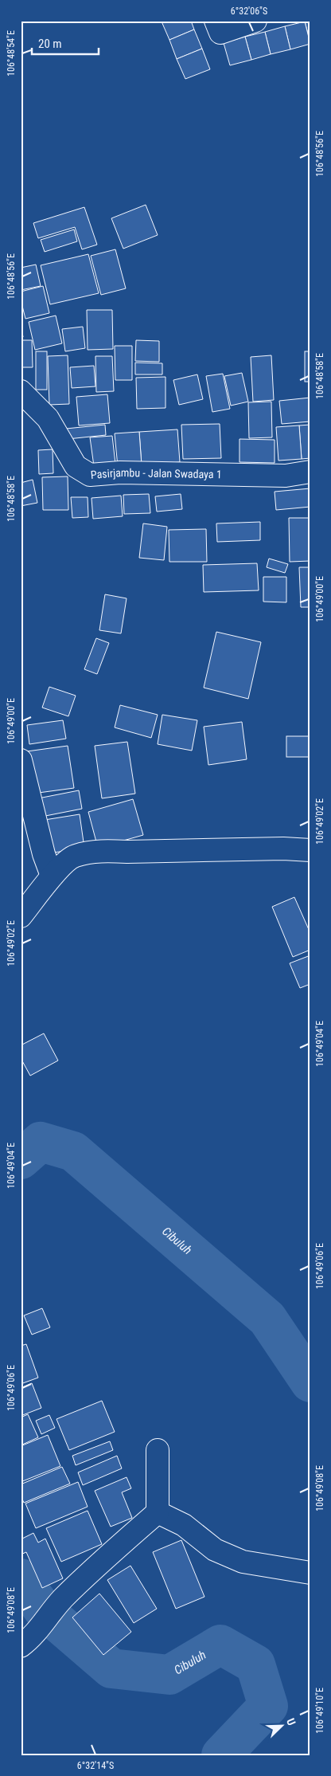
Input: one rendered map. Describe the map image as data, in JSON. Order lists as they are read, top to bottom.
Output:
{
  "streets": {
    "street": ["Pasirjambu - Jalan Swadaya 1"]
  },
  "water": ["Cibuluh"],
  "scale_bar": "20 m",
  "north": "top right",
  "coordinates": [
    "6°32'06\"S",
    "106°48'54\"E",
    "106°48'56\"E",
    "106°48'58\"E",
    "106°49'00\"E",
    "106°49'02\"E",
    "106°49'04\"E",
    "106°49'06\"E",
    "106°49'08\"E",
    "106°49'10\"E",
    "6°32'14\"S"
  ]
}
